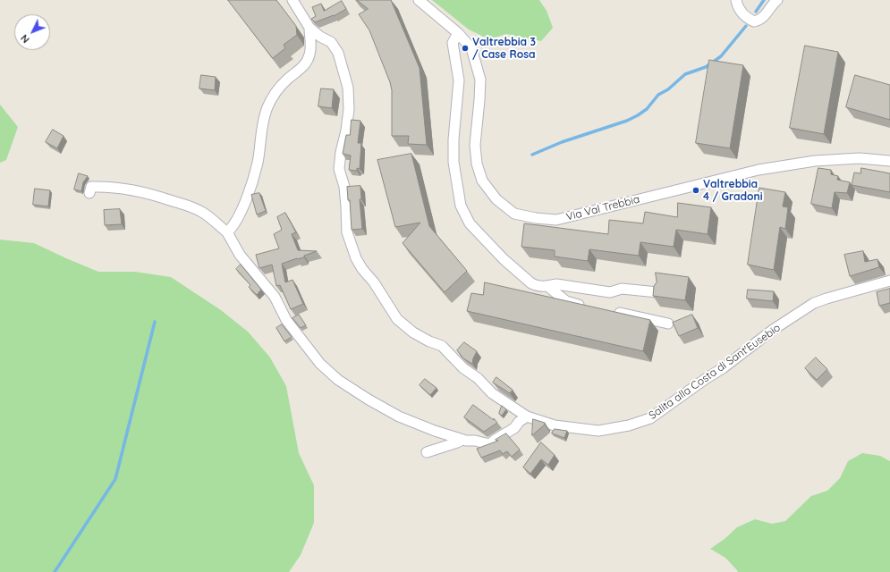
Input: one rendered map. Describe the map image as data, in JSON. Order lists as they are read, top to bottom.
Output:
{
  "streets": {
    "street": ["Via Val Trebbia", "Salita alla Costa di Sant'Eusebio"]
  },
  "places": ["Valtrebbia 3 / Case Rosa", "Valtrebbia 4 / Gradoni"],
  "north": "bottom left"
}
